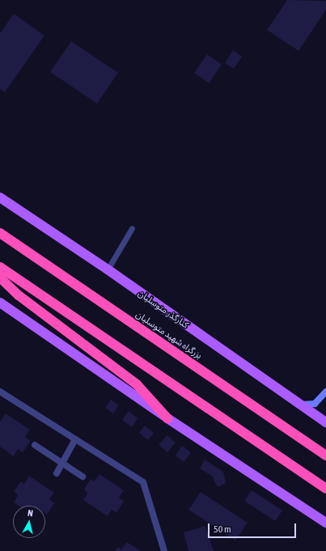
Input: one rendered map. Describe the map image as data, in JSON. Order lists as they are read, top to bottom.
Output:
{
  "streets": {
    "highway": ["بزرگراه شهید متوسلیان"],
    "main road": ["کنارگذر متوسلیان"]
  },
  "scale_bar": "50 m",
  "north": "top"
}
